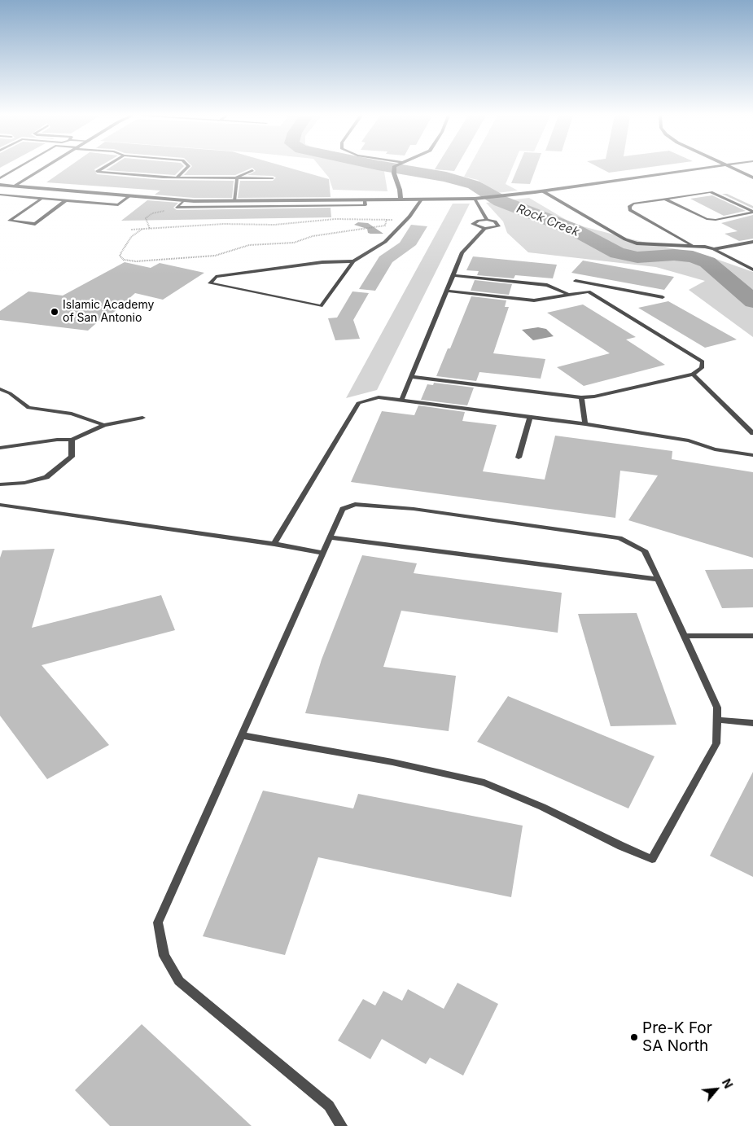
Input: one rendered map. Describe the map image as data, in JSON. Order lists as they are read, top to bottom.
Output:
{
  "water": ["Rock Creek"],
  "places": ["Islamic Academy of San Antonio", "Pre-K For SA North"],
  "north": "top right"
}
